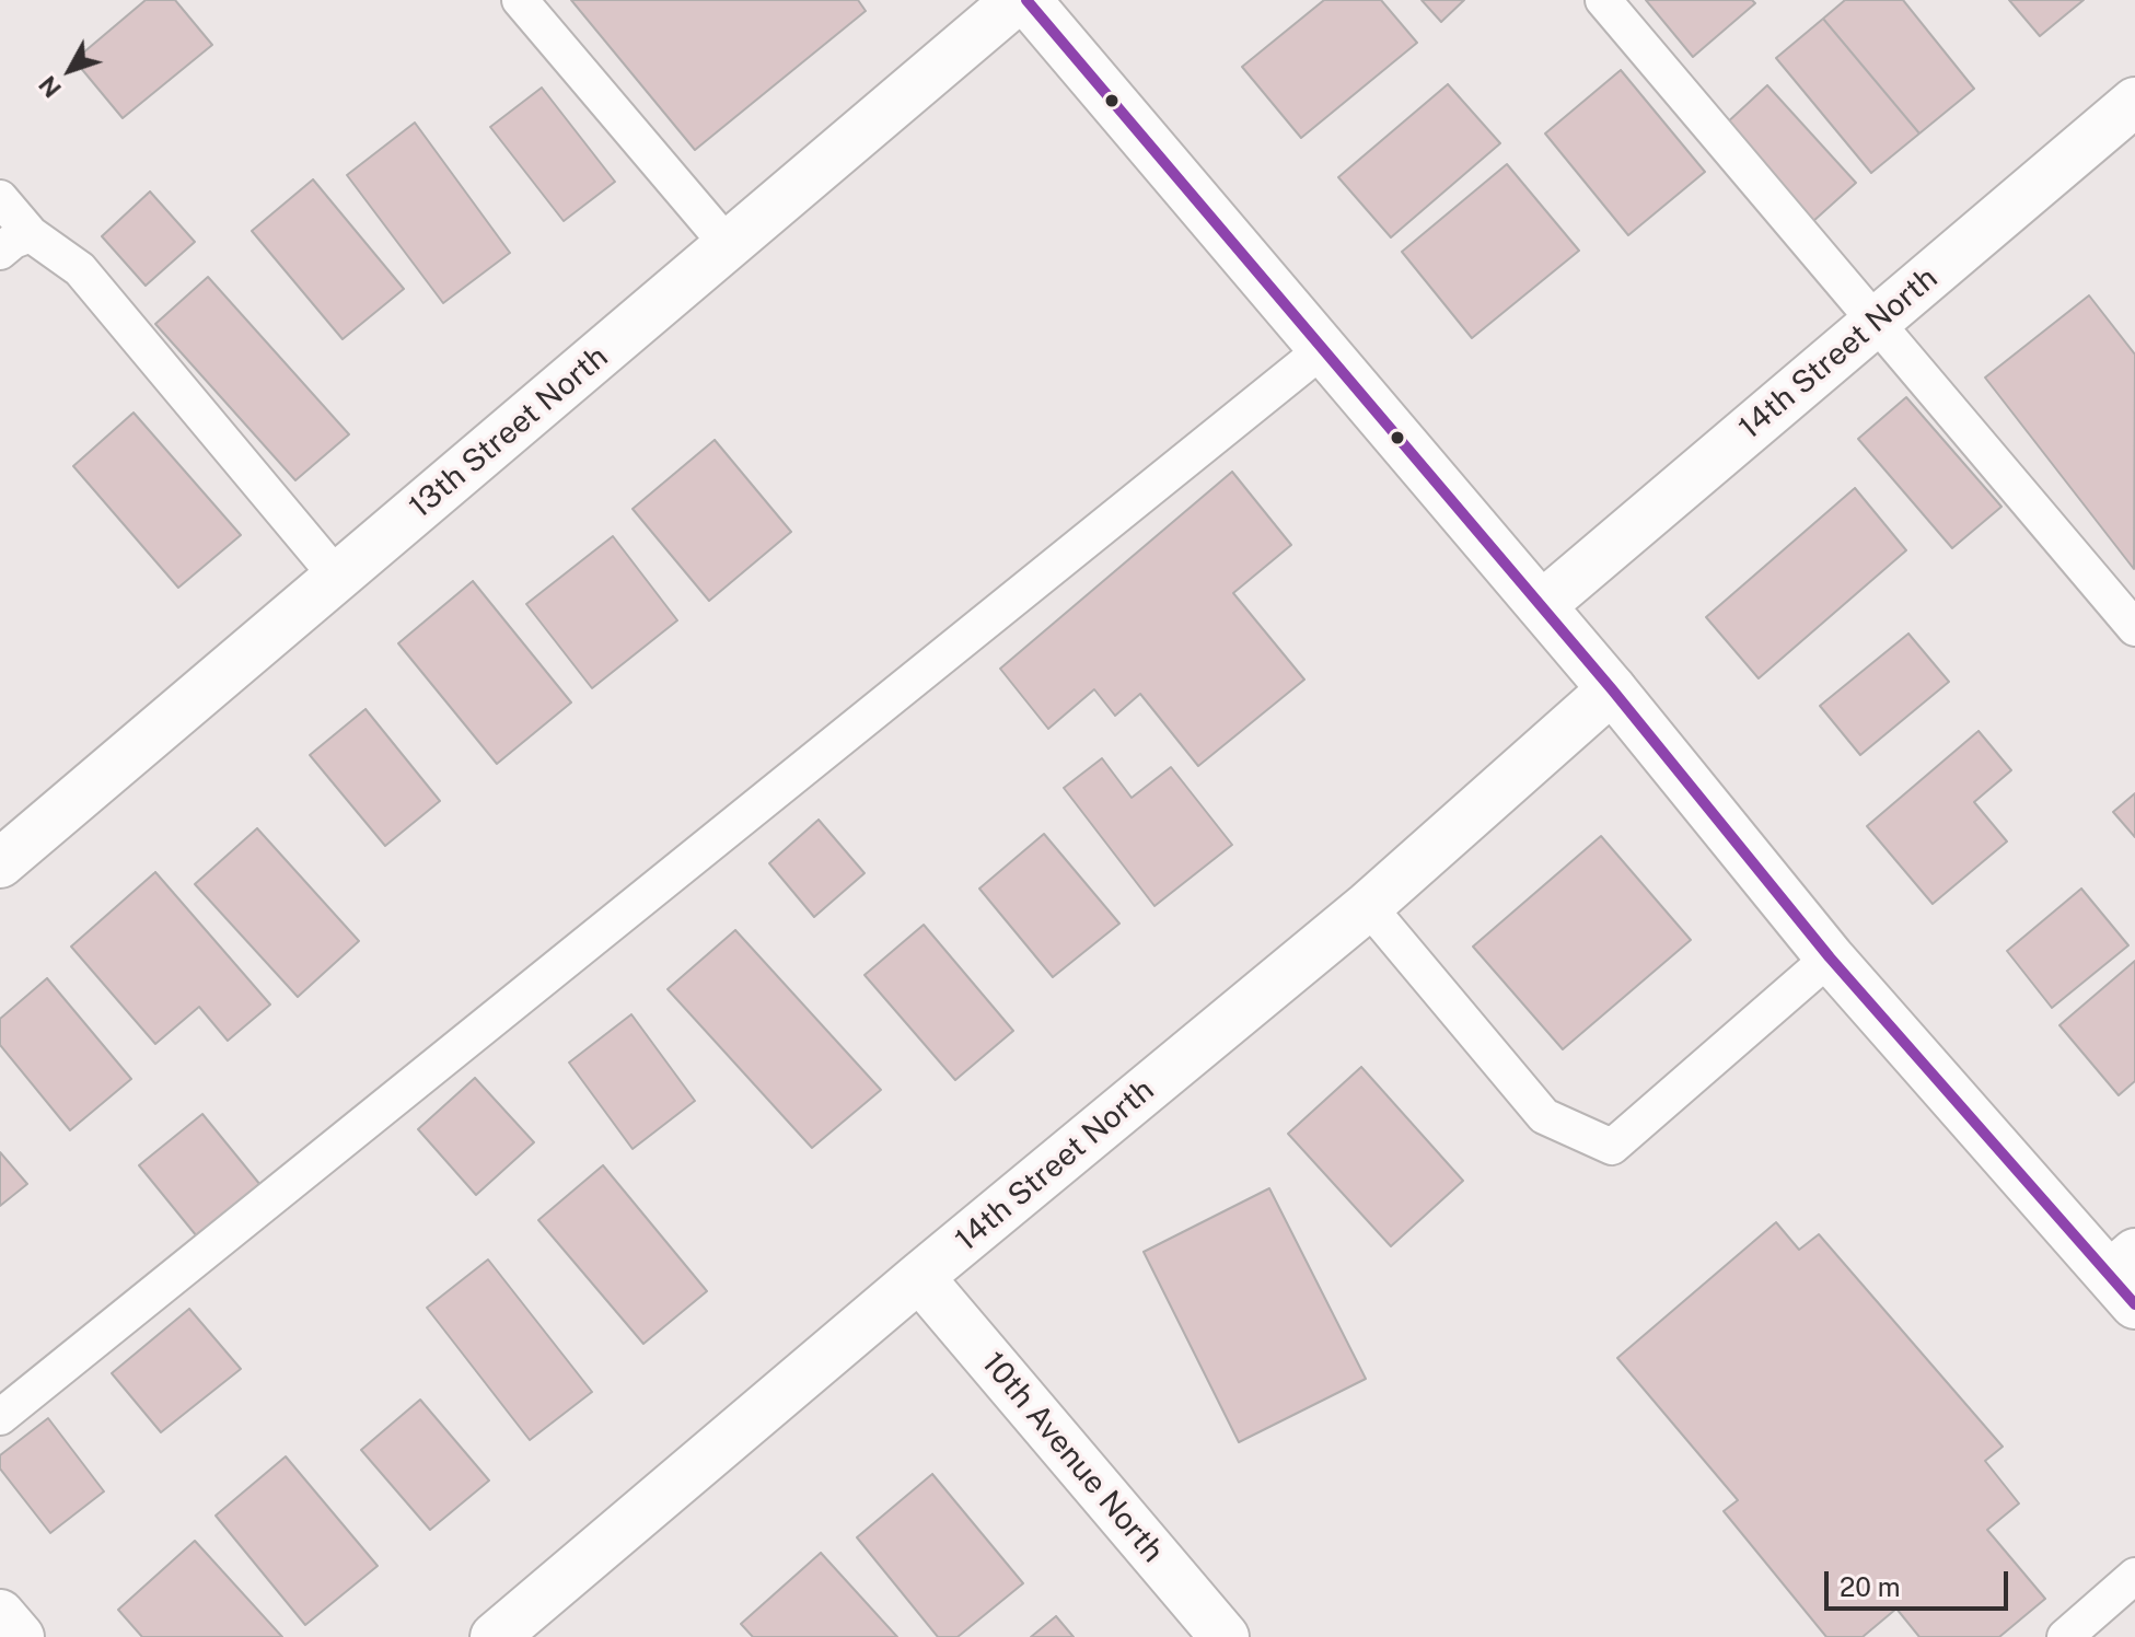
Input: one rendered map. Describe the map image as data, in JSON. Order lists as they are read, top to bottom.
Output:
{
  "streets": {
    "street": ["14th Street North", "13th Street North", "10th Avenue North"]
  },
  "crossings": [
    ["14th Street North", "10th Avenue North"]
  ],
  "lines": ["transit line 20"],
  "scale_bar": "20 m",
  "north": "bottom left"
}
